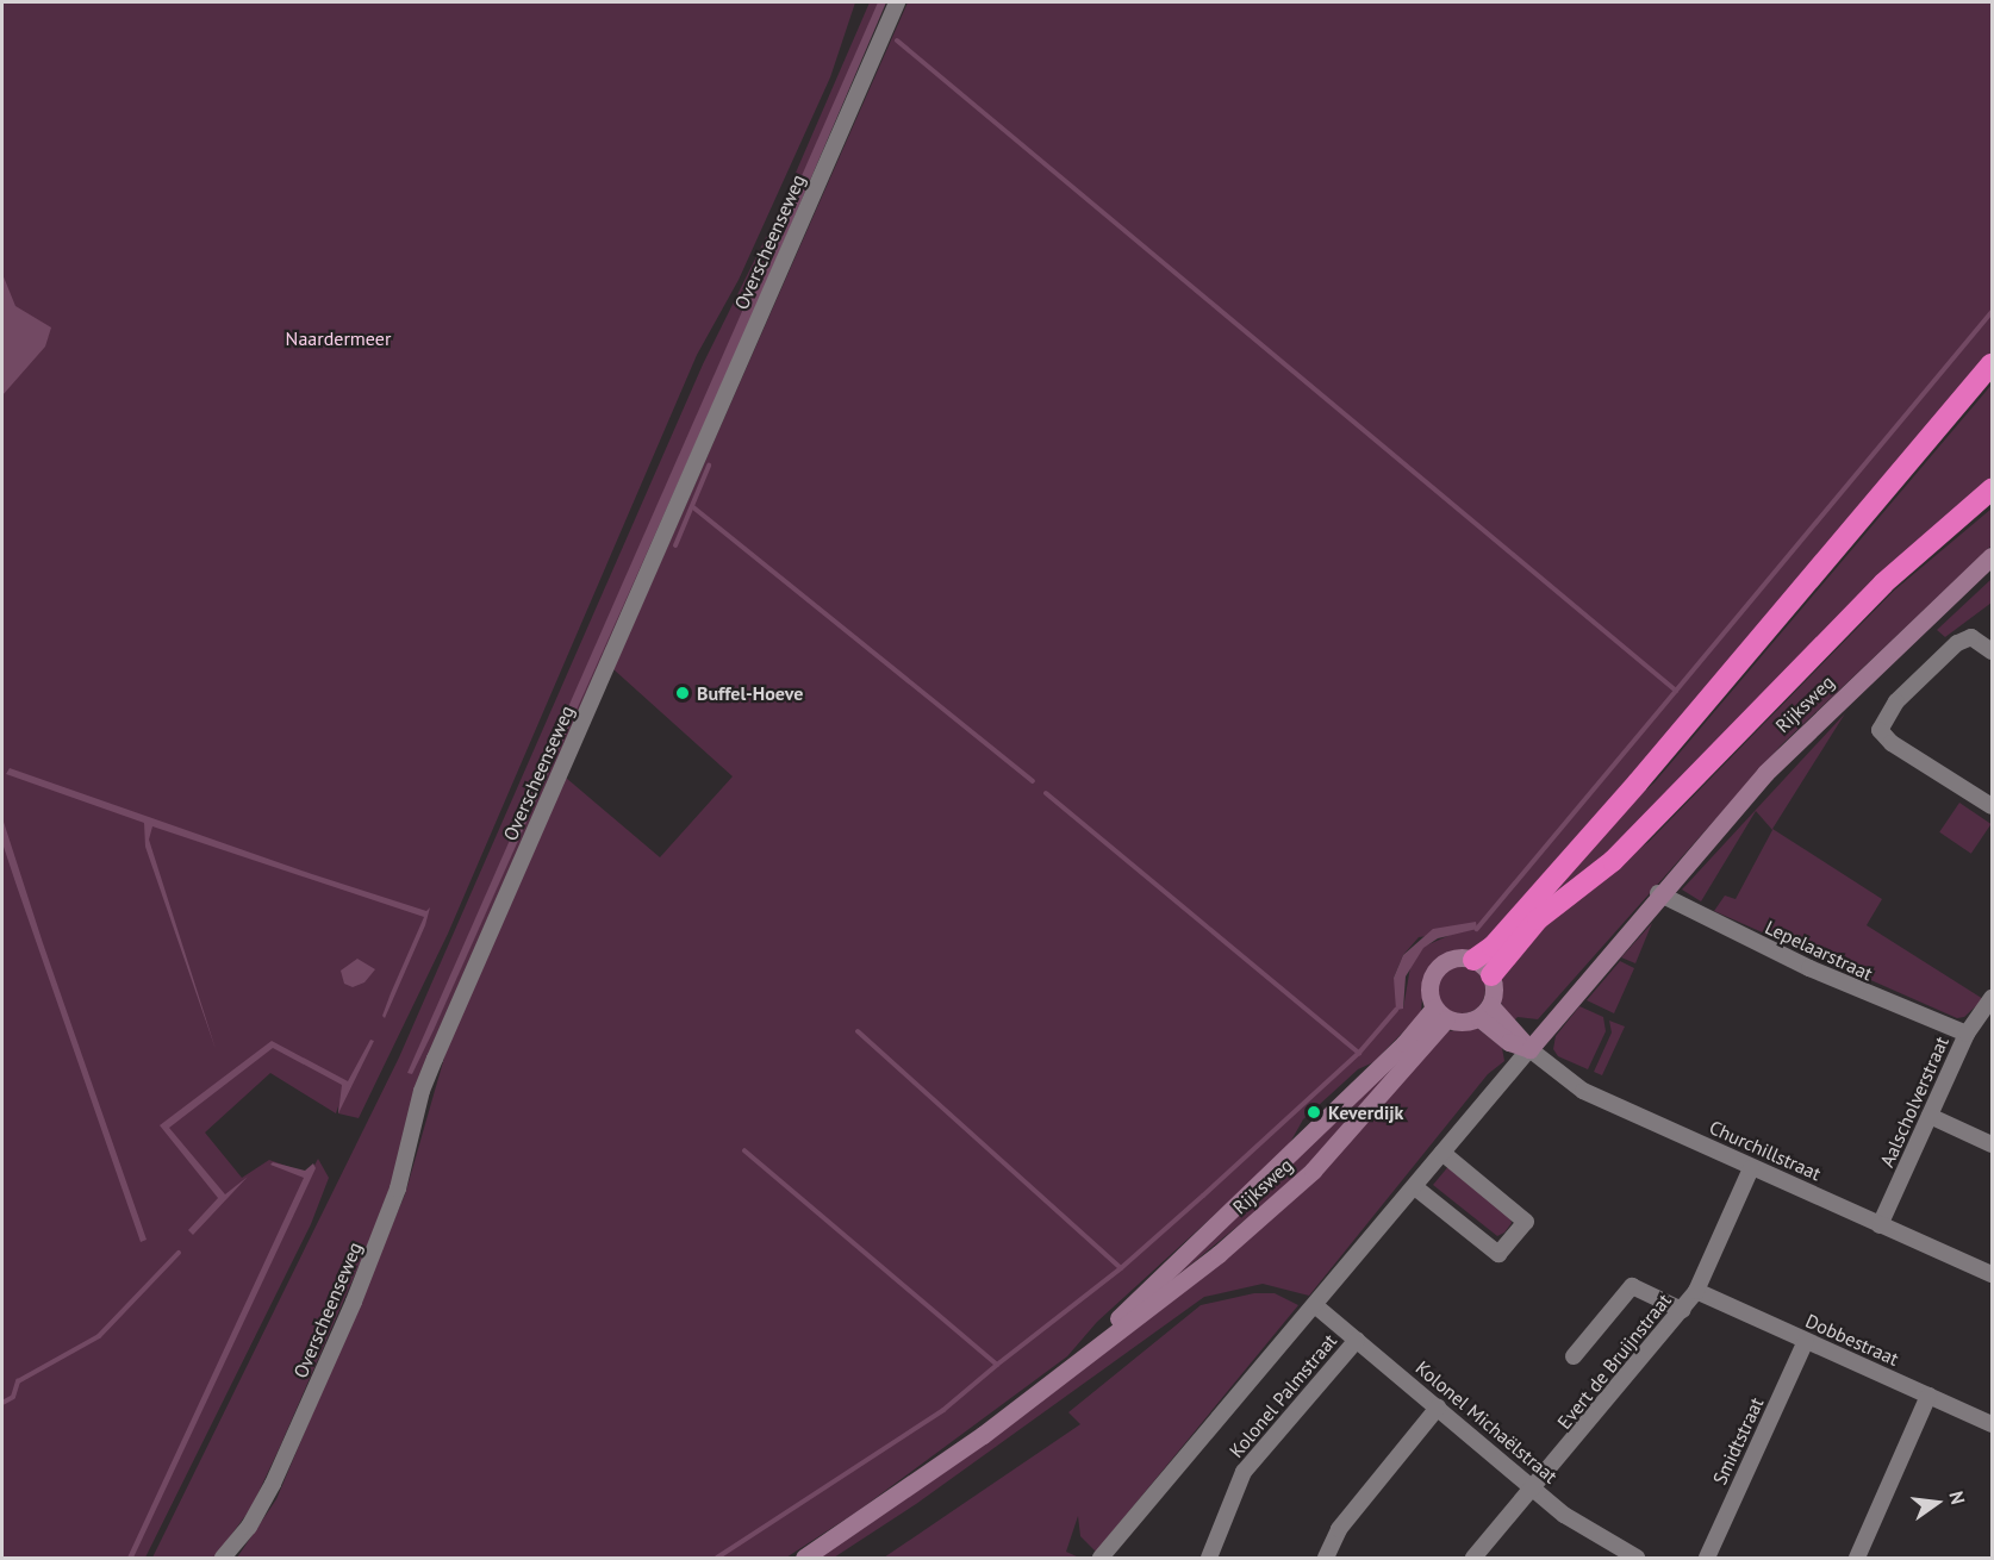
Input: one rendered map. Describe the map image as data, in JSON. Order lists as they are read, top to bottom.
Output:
{
  "streets": {
    "main road": ["Rijksweg", "Churchillstraat"],
    "street": [
      "Overscheenseweg",
      "Lepelaarstraat",
      "Aalscholverstraat",
      "Dobbestraat",
      "Evert de Bruijnstraat",
      "Kolonel Palmstraat",
      "Kolonel Michaëlstraat",
      "Smidtstraat"
    ]
  },
  "crossings": [
    ["Rijksweg", "Lepelaarstraat"],
    ["Rijksweg", "Churchillstraat"],
    ["Lepelaarstraat", "Aalscholverstraat"],
    ["Aalscholverstraat", "Churchillstraat"],
    ["Churchillstraat", "Evert de Bruijnstraat"],
    ["Dobbestraat", "Evert de Bruijnstraat"],
    ["Dobbestraat", "Smidtstraat"],
    ["Evert de Bruijnstraat", "Kolonel Michaëlstraat"],
    ["Kolonel Palmstraat", "Kolonel Michaëlstraat"]
  ],
  "parks": ["Naardermeer"],
  "places": ["Buffel-Hoeve", "Keverdijk"],
  "north": "right"
}
